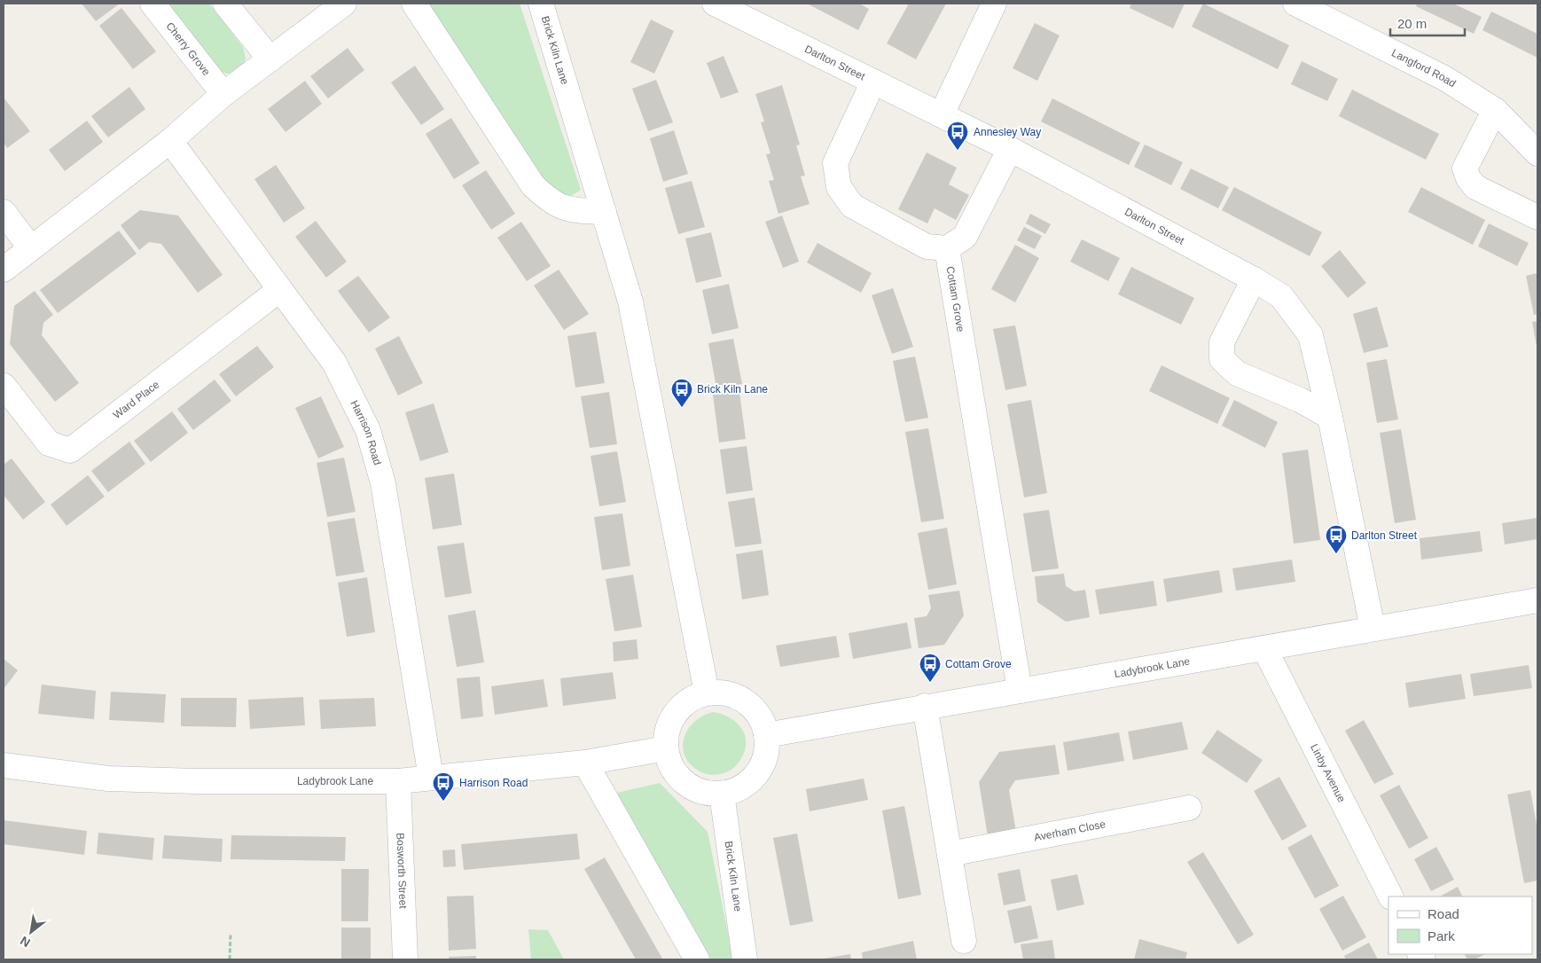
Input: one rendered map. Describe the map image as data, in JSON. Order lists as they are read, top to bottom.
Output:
{
  "streets": {
    "street": [
      "Cherry Grove",
      "Brick Kiln Lane",
      "Darlton Street",
      "Langford Road",
      "Cottam Grove",
      "Ward Place",
      "Harrison Road",
      "Ladybrook Lane",
      "Linby Avenue",
      "Averham Close",
      "Bosworth Street"
    ]
  },
  "crossings": [
    ["Brick Kiln Lane", "Ladybrook Lane"],
    ["Darlton Street", "Ladybrook Lane"],
    ["Cottam Grove", "Ladybrook Lane"],
    ["Ward Place", "Harrison Road"],
    ["Harrison Road", "Ladybrook Lane"],
    ["Ladybrook Lane", "Linby Avenue"],
    ["Ladybrook Lane", "Bosworth Street"]
  ],
  "places": {
    "bus stop": [
      "Annesley Way",
      "Brick Kiln Lane",
      "Darlton Street",
      "Cottam Grove",
      "Harrison Road"
    ]
  },
  "legend": ["Road", "Park"],
  "scale_bar": "20 m",
  "north": "bottom left"
}
